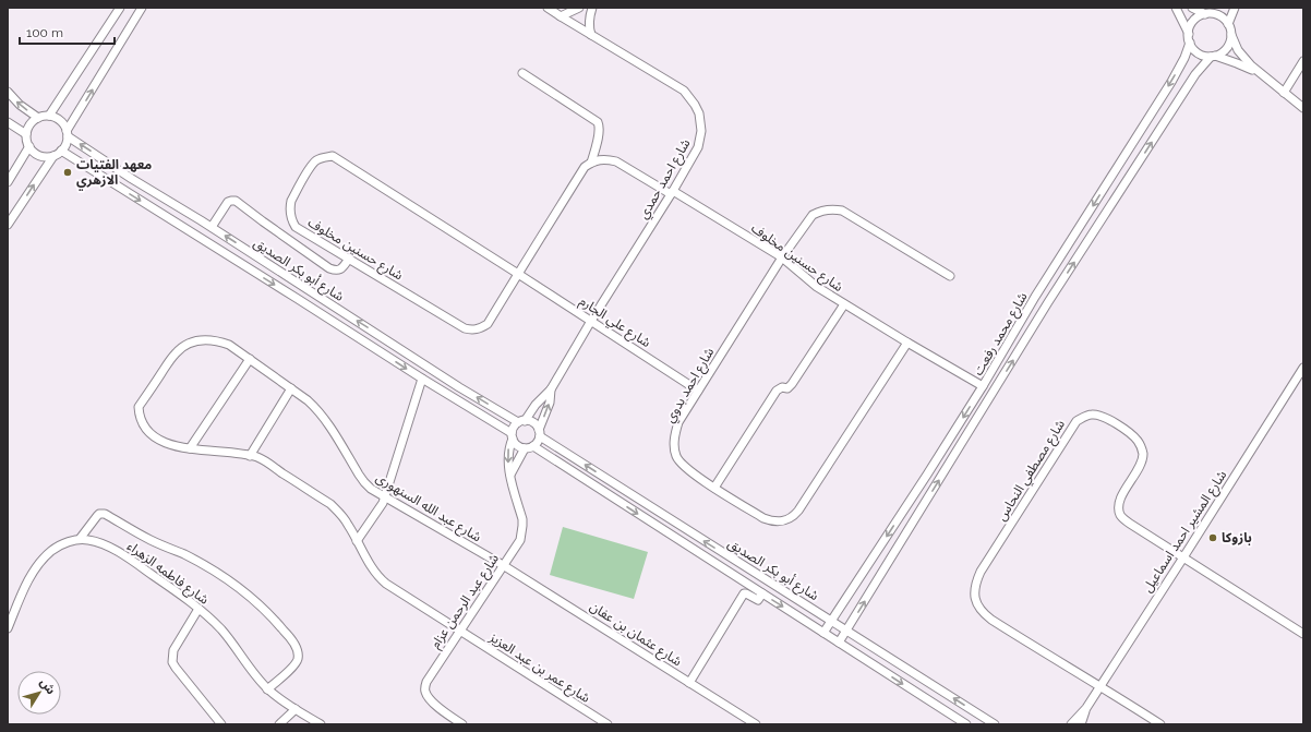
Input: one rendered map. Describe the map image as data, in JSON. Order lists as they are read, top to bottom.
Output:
{
  "streets": {
    "street": [
      "شارع احمد حمدي",
      "شارع حسنين مخلوف",
      "شارع أبو بكر الصديق",
      "شارع علي الجارم",
      "شارع محمد رفعت",
      "شارع احمد بدوي",
      "شارع مصطفي النحاس",
      "شارع عبد الله السنهورى",
      "شارع المشير احمد اسماعيل",
      "شارع فاطمه الزهراء",
      "شارع عبد الرحمن عزام",
      "شارع عثمان بن عفان",
      "شارع عمر بن عبد العزيز"
    ]
  },
  "crossings": [
    ["شارع احمد حمدي", "شارع حسنين مخلوف"],
    ["شارع احمد حمدي", "شارع أبو بكر الصديق"],
    ["شارع احمد حمدي", "شارع علي الجارم"],
    ["شارع احمد حمدي", "شارع عبد الرحمن عزام"],
    ["شارع حسنين مخلوف", "شارع علي الجارم"],
    ["شارع حسنين مخلوف", "شارع محمد رفعت"],
    ["شارع حسنين مخلوف", "شارع احمد بدوي"],
    ["شارع أبو بكر الصديق", "شارع محمد رفعت"],
    ["شارع أبو بكر الصديق", "شارع عبد الرحمن عزام"],
    ["شارع علي الجارم", "شارع احمد بدوي"],
    ["شارع مصطفي النحاس", "شارع المشير احمد اسماعيل"],
    ["شارع عبد الله السنهورى", "شارع عبد الرحمن عزام"],
    ["شارع عبد الله السنهورى", "شارع عثمان بن عفان"],
    ["شارع عبد الله السنهورى", "شارع عمر بن عبد العزيز"],
    ["شارع عبد الرحمن عزام", "شارع عثمان بن عفان"],
    ["شارع عبد الرحمن عزام", "شارع عمر بن عبد العزيز"]
  ],
  "places": ["معهد الفتيات الازهري", "بازوكا"],
  "scale_bar": "100 m",
  "north": "top right"
}
